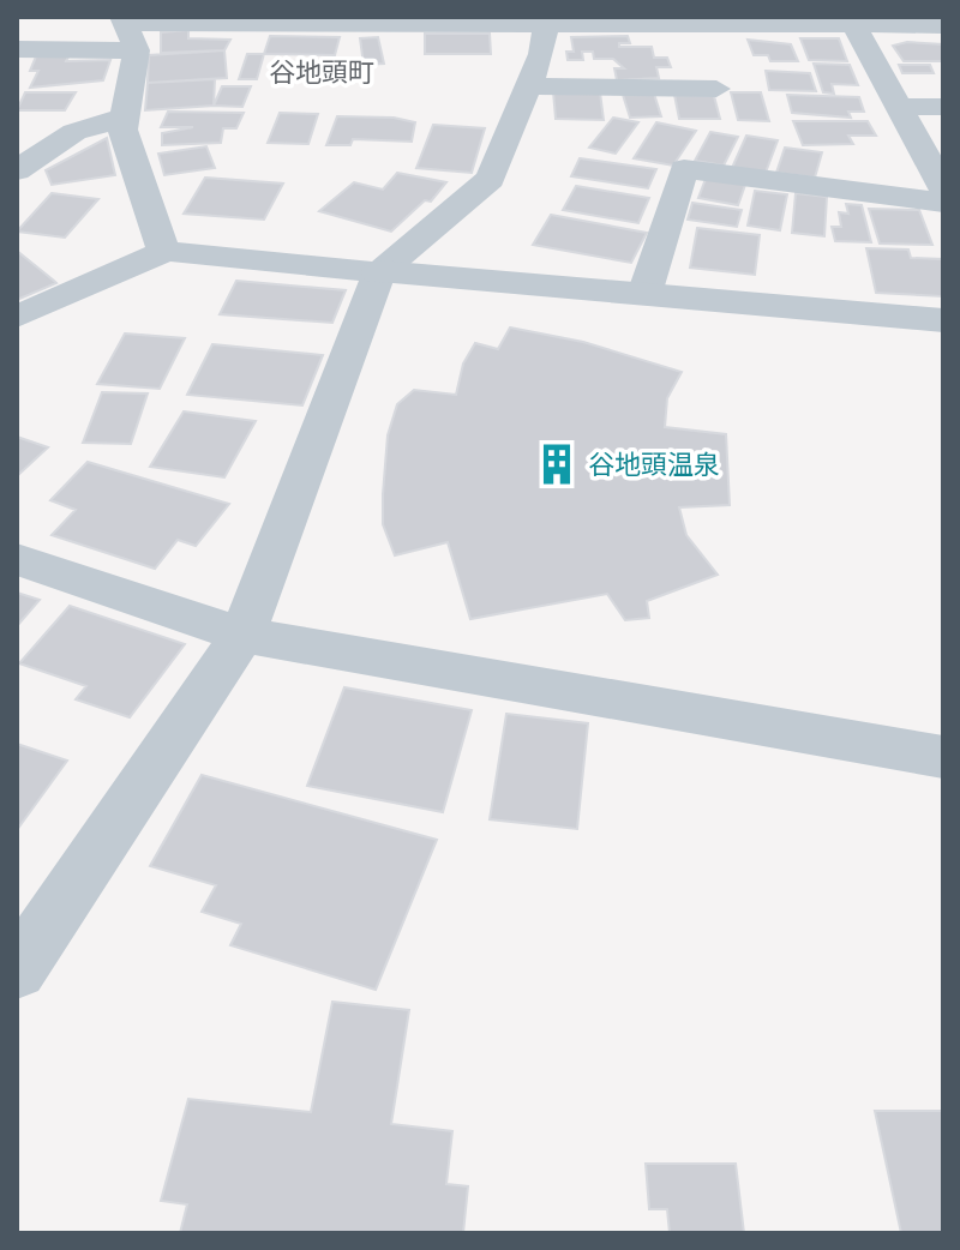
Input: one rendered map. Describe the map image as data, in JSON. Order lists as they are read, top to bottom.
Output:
{
  "districts": ["谷地頭町"],
  "places": {
    "building": ["谷地頭温泉"]
  }
}
